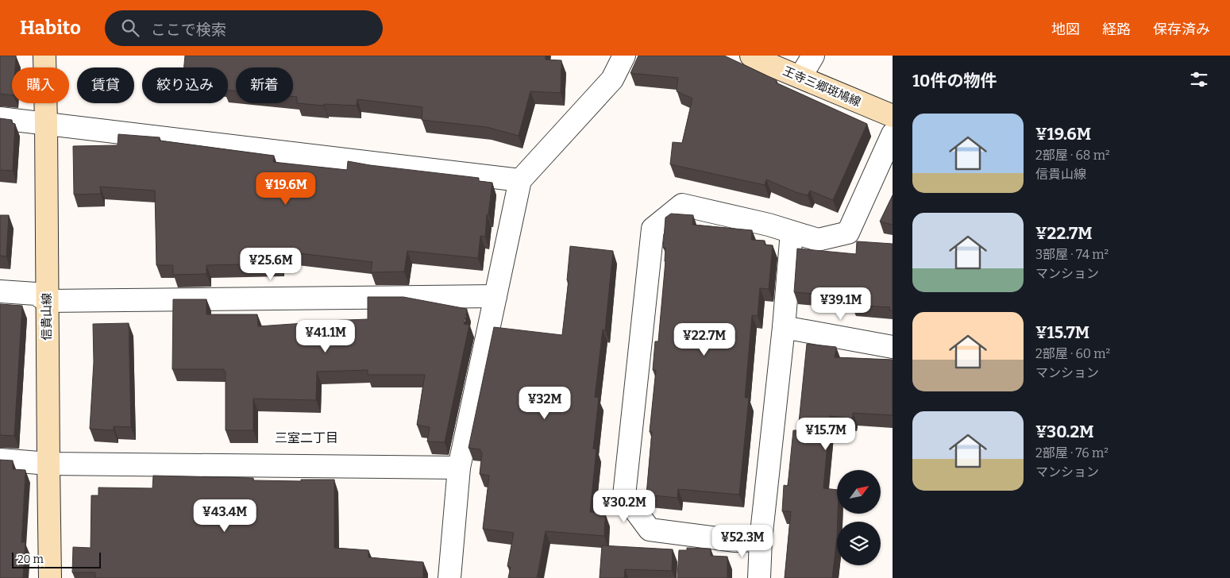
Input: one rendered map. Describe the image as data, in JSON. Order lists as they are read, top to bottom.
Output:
{
  "streets": {
    "main road": ["王寺三郷斑鳩線", "信貴山線"]
  },
  "districts": ["三室二丁目"],
  "scale_bar": "20 m",
  "north": "top right",
  "page": {
    "header": "Habito",
    "search": "ここで検索",
    "nav": ["地図", "経路", "保存済み"],
    "heading": "10件の物件",
    "chip": [
      "購入",
      "賃貸",
      "絞り込み",
      "新着"
    ],
    "list": [
      {
        "name": "¥19.6M",
        "note": "2部屋 · 68 m² · 信貴山線"
      },
      {
        "name": "¥22.7M",
        "note": "3部屋 · 74 m² · マンション"
      },
      {
        "name": "¥15.7M",
        "note": "2部屋 · 60 m² · マンション"
      },
      {
        "name": "¥30.2M",
        "note": "2部屋 · 76 m² · マンション"
      }
    ],
    "price": [
      "¥19.6M",
      "¥25.6M",
      "¥39.1M",
      "¥41.1M",
      "¥22.7M",
      "¥32M",
      "¥15.7M",
      "¥30.2M",
      "¥43.4M",
      "¥52.3M"
    ],
    "scale": "20 m"
  }
}
